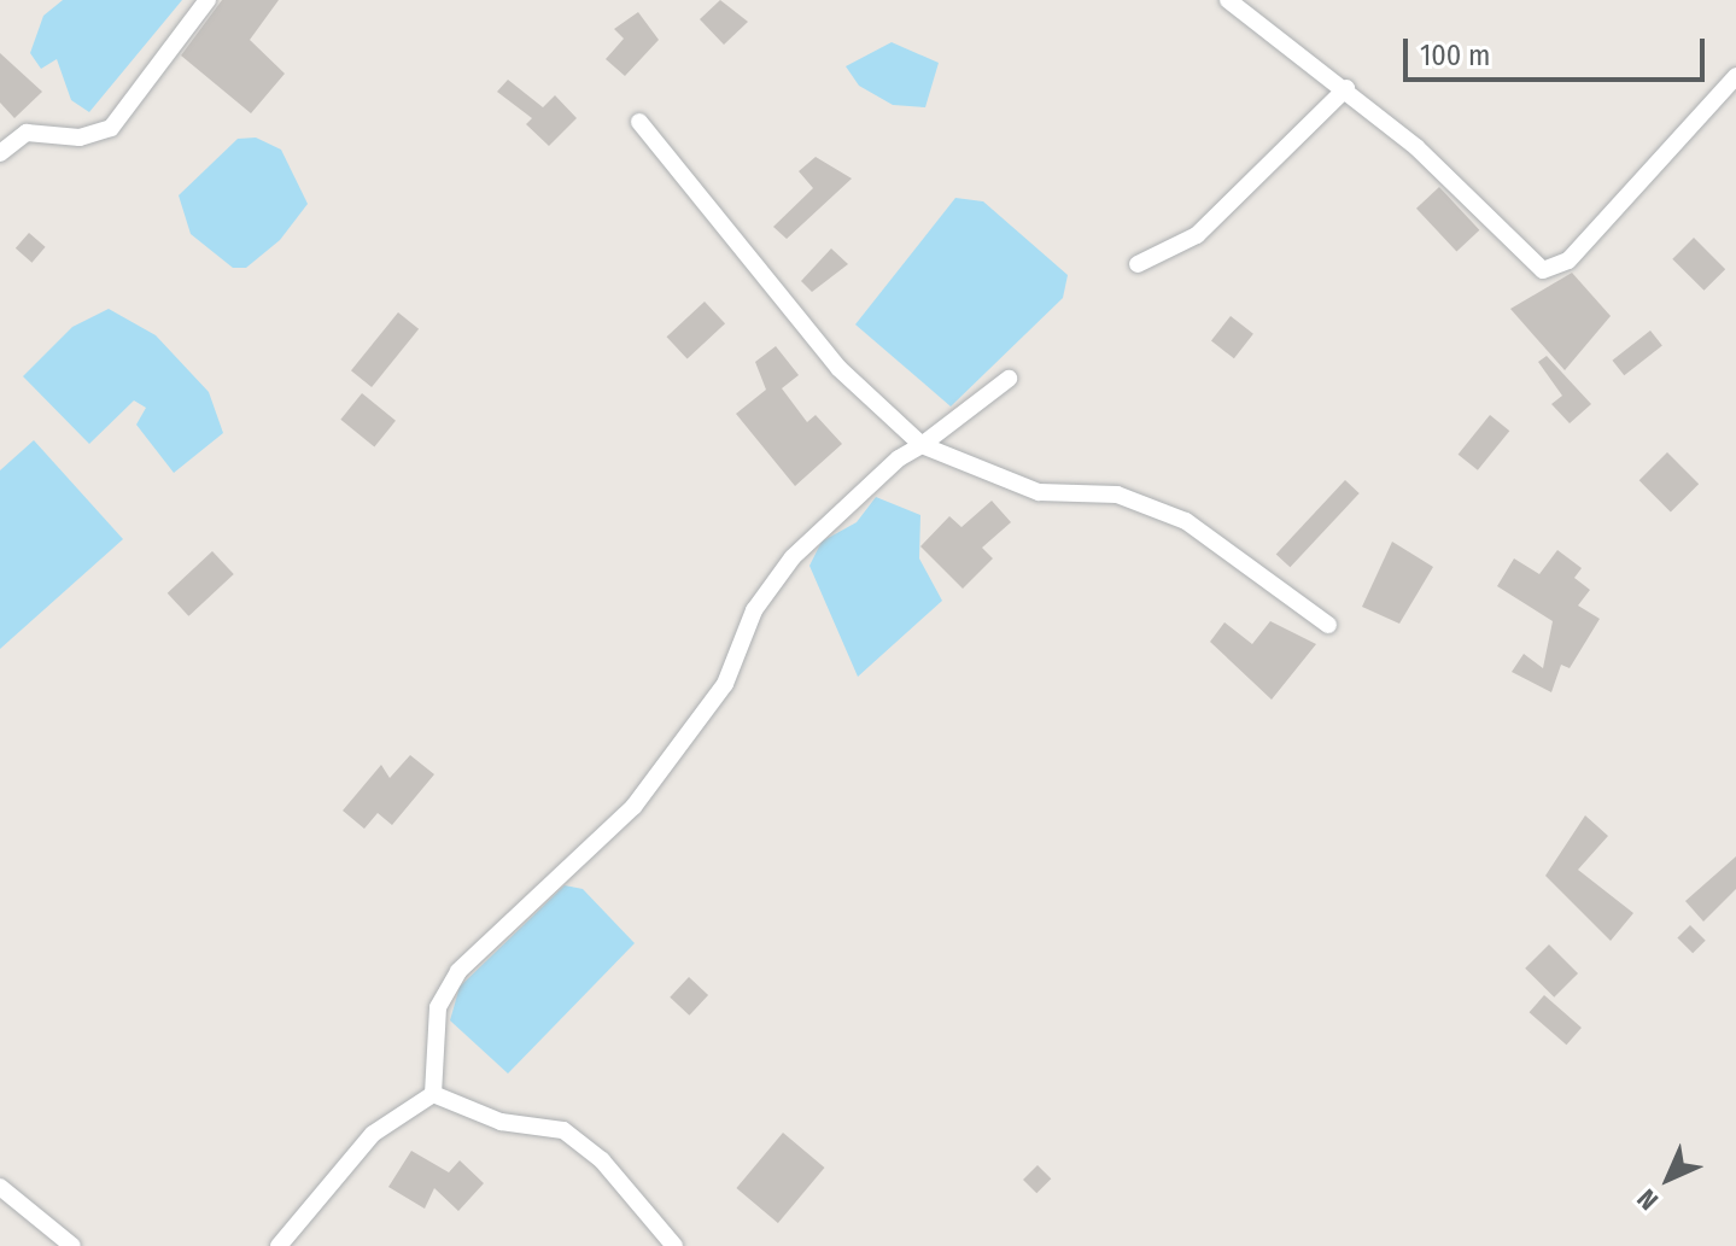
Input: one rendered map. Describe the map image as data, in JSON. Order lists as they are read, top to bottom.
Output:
{
  "scale_bar": "100 m",
  "north": "bottom left"
}
